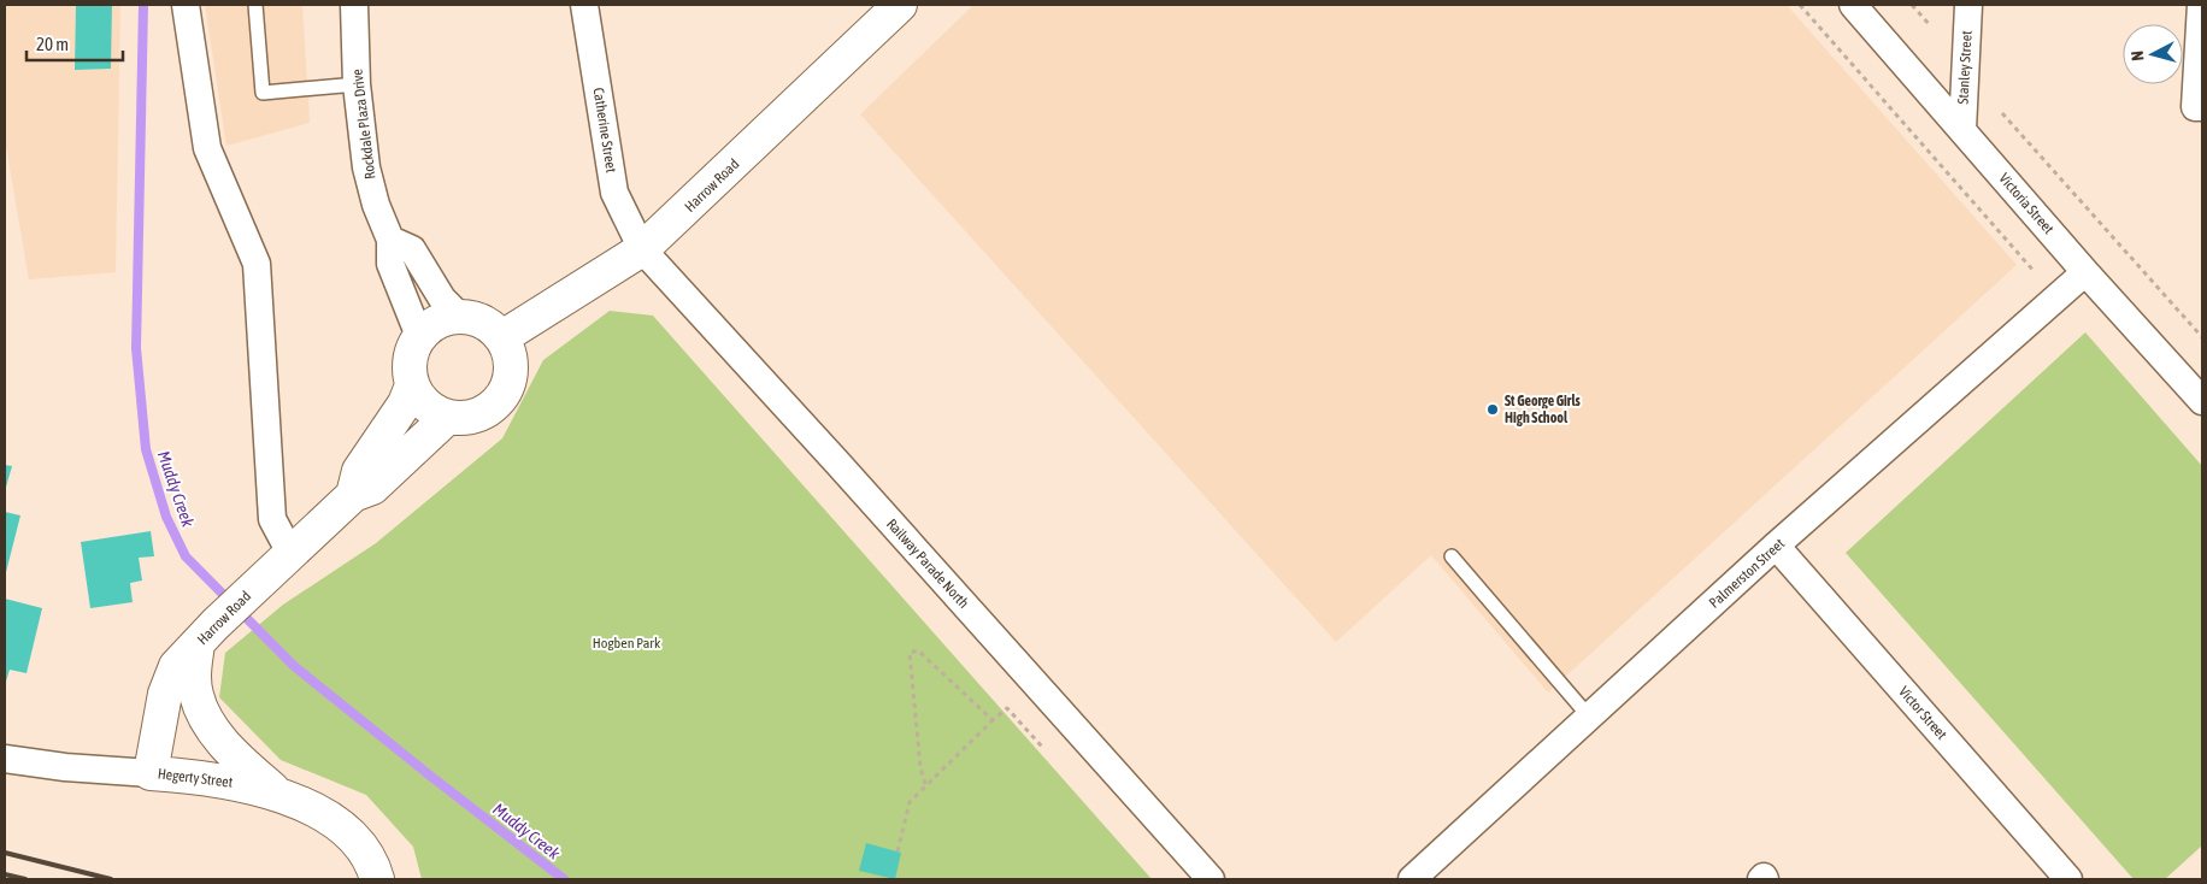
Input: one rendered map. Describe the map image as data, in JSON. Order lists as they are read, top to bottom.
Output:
{
  "streets": {
    "main road": ["Harrow Road", "Hegerty Street"],
    "street": [
      "Stanley Street",
      "Rockdale Plaza Drive",
      "Catherine Street",
      "Victoria Street",
      "Railway Parade North",
      "Palmerston Street",
      "Victor Street"
    ]
  },
  "crossings": [
    ["Stanley Street", "Victoria Street"],
    ["Rockdale Plaza Drive", "Harrow Road"],
    ["Catherine Street", "Harrow Road"],
    ["Catherine Street", "Railway Parade North"],
    ["Harrow Road", "Railway Parade North"],
    ["Harrow Road", "Hegerty Street"],
    ["Victoria Street", "Palmerston Street"],
    ["Palmerston Street", "Victor Street"]
  ],
  "water": ["Muddy Creek"],
  "parks": ["Hogben Park"],
  "places": ["St George Girls High School"],
  "scale_bar": "20 m",
  "north": "left"
}
